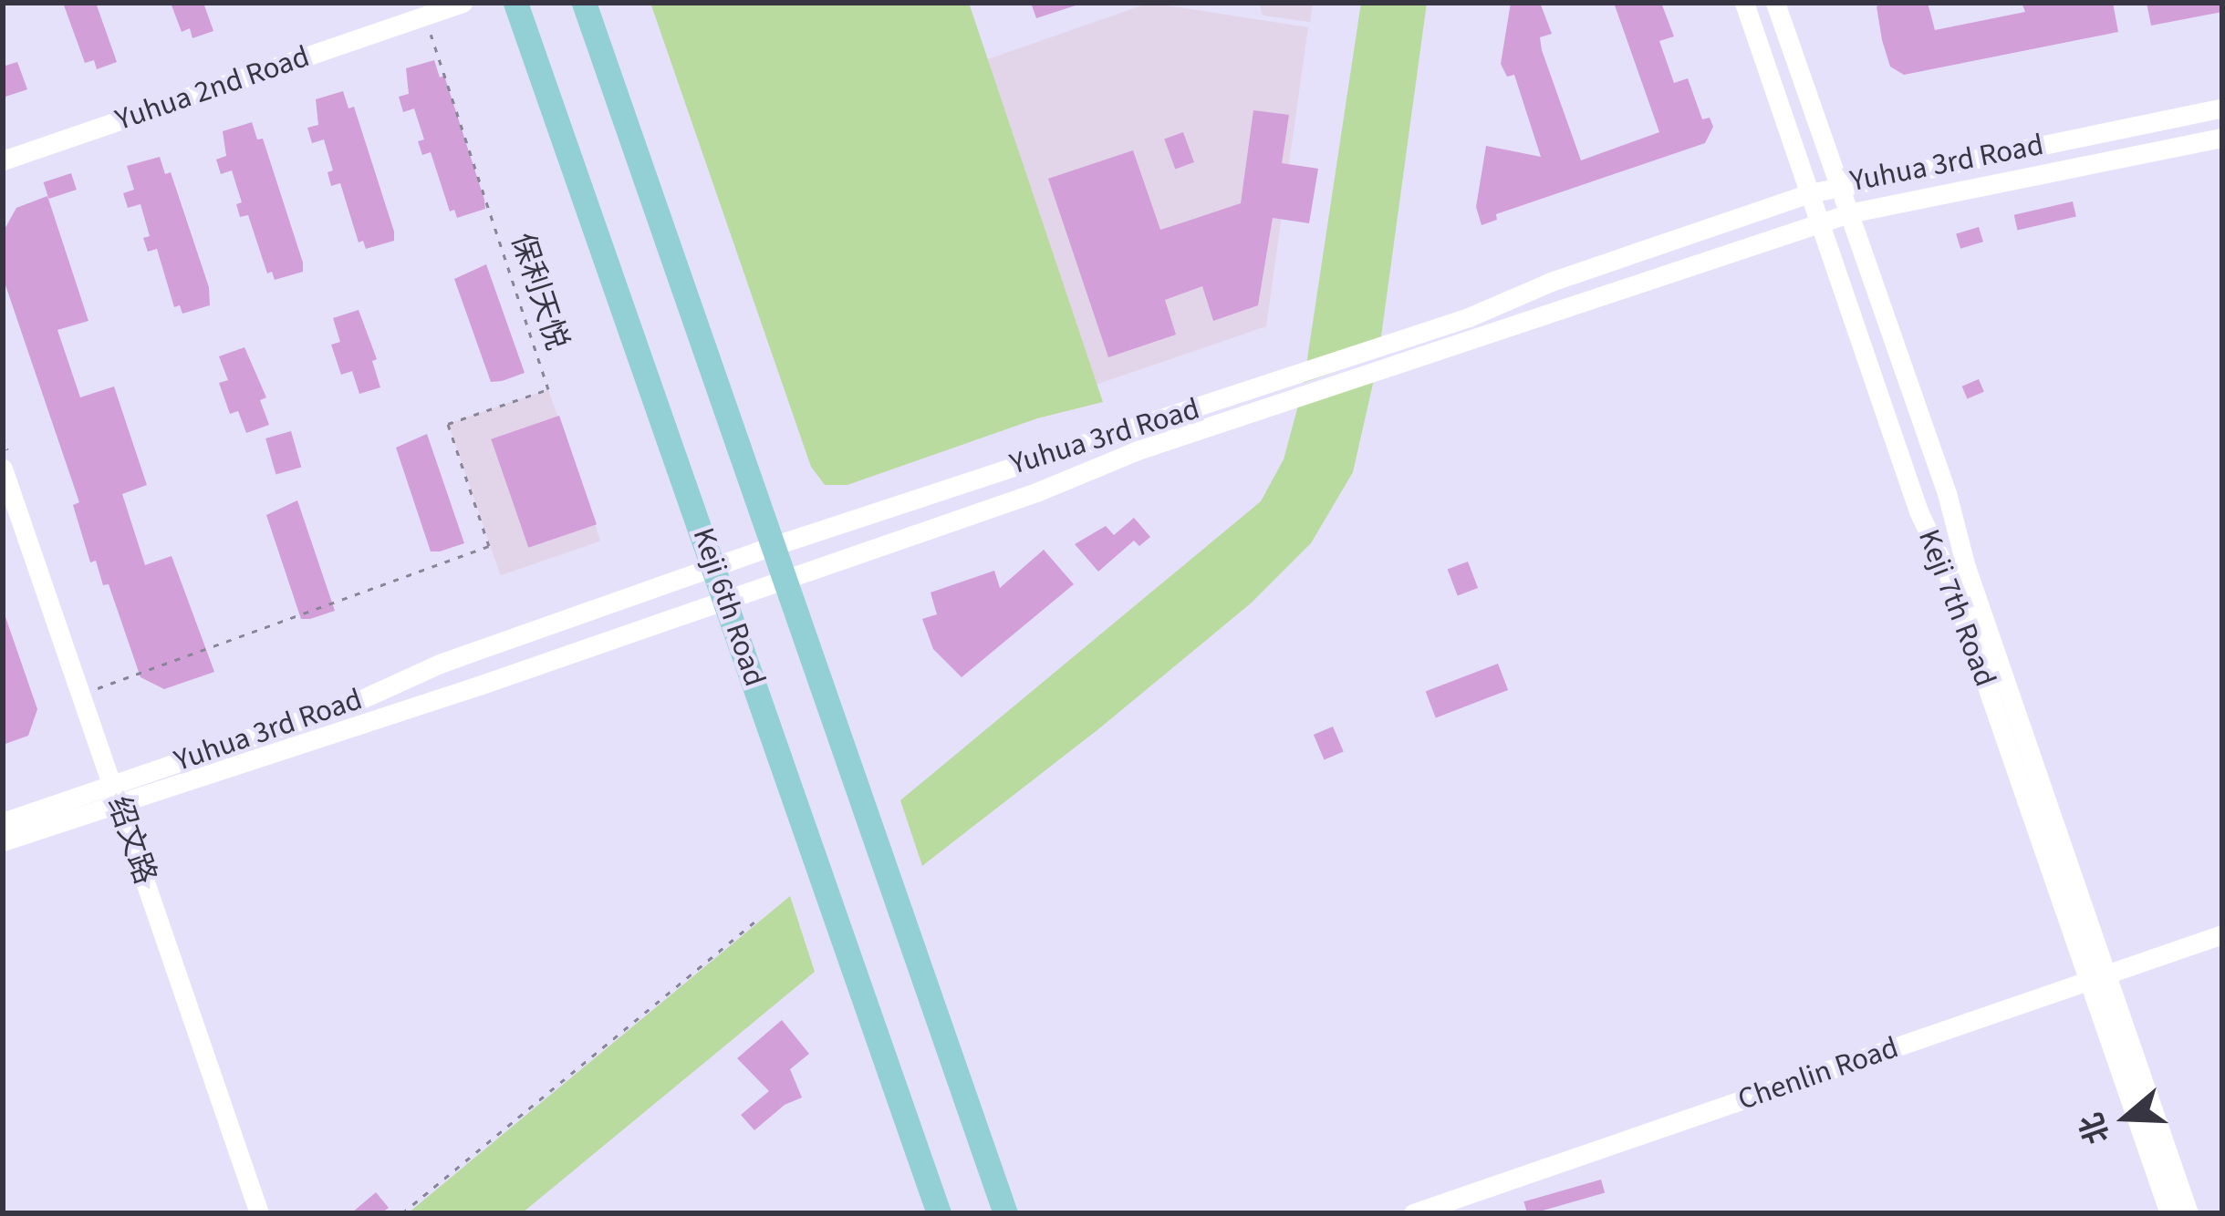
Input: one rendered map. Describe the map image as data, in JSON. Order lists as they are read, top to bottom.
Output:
{
  "streets": {
    "main road": ["Keji 6th Road"],
    "street": [
      "Yuhua 2nd Road",
      "Yuhua 3rd Road",
      "Keji 7th Road",
      "绍文路",
      "Chenlin Road"
    ],
    "path": ["保利天悦"]
  },
  "crossings": [
    ["Yuhua 2nd Road", "保利天悦"],
    ["Yuhua 3rd Road", "Keji 6th Road"],
    ["Yuhua 3rd Road", "Keji 7th Road"],
    ["Yuhua 3rd Road", "绍文路"],
    ["Keji 7th Road", "Chenlin Road"]
  ],
  "north": "left"
}
